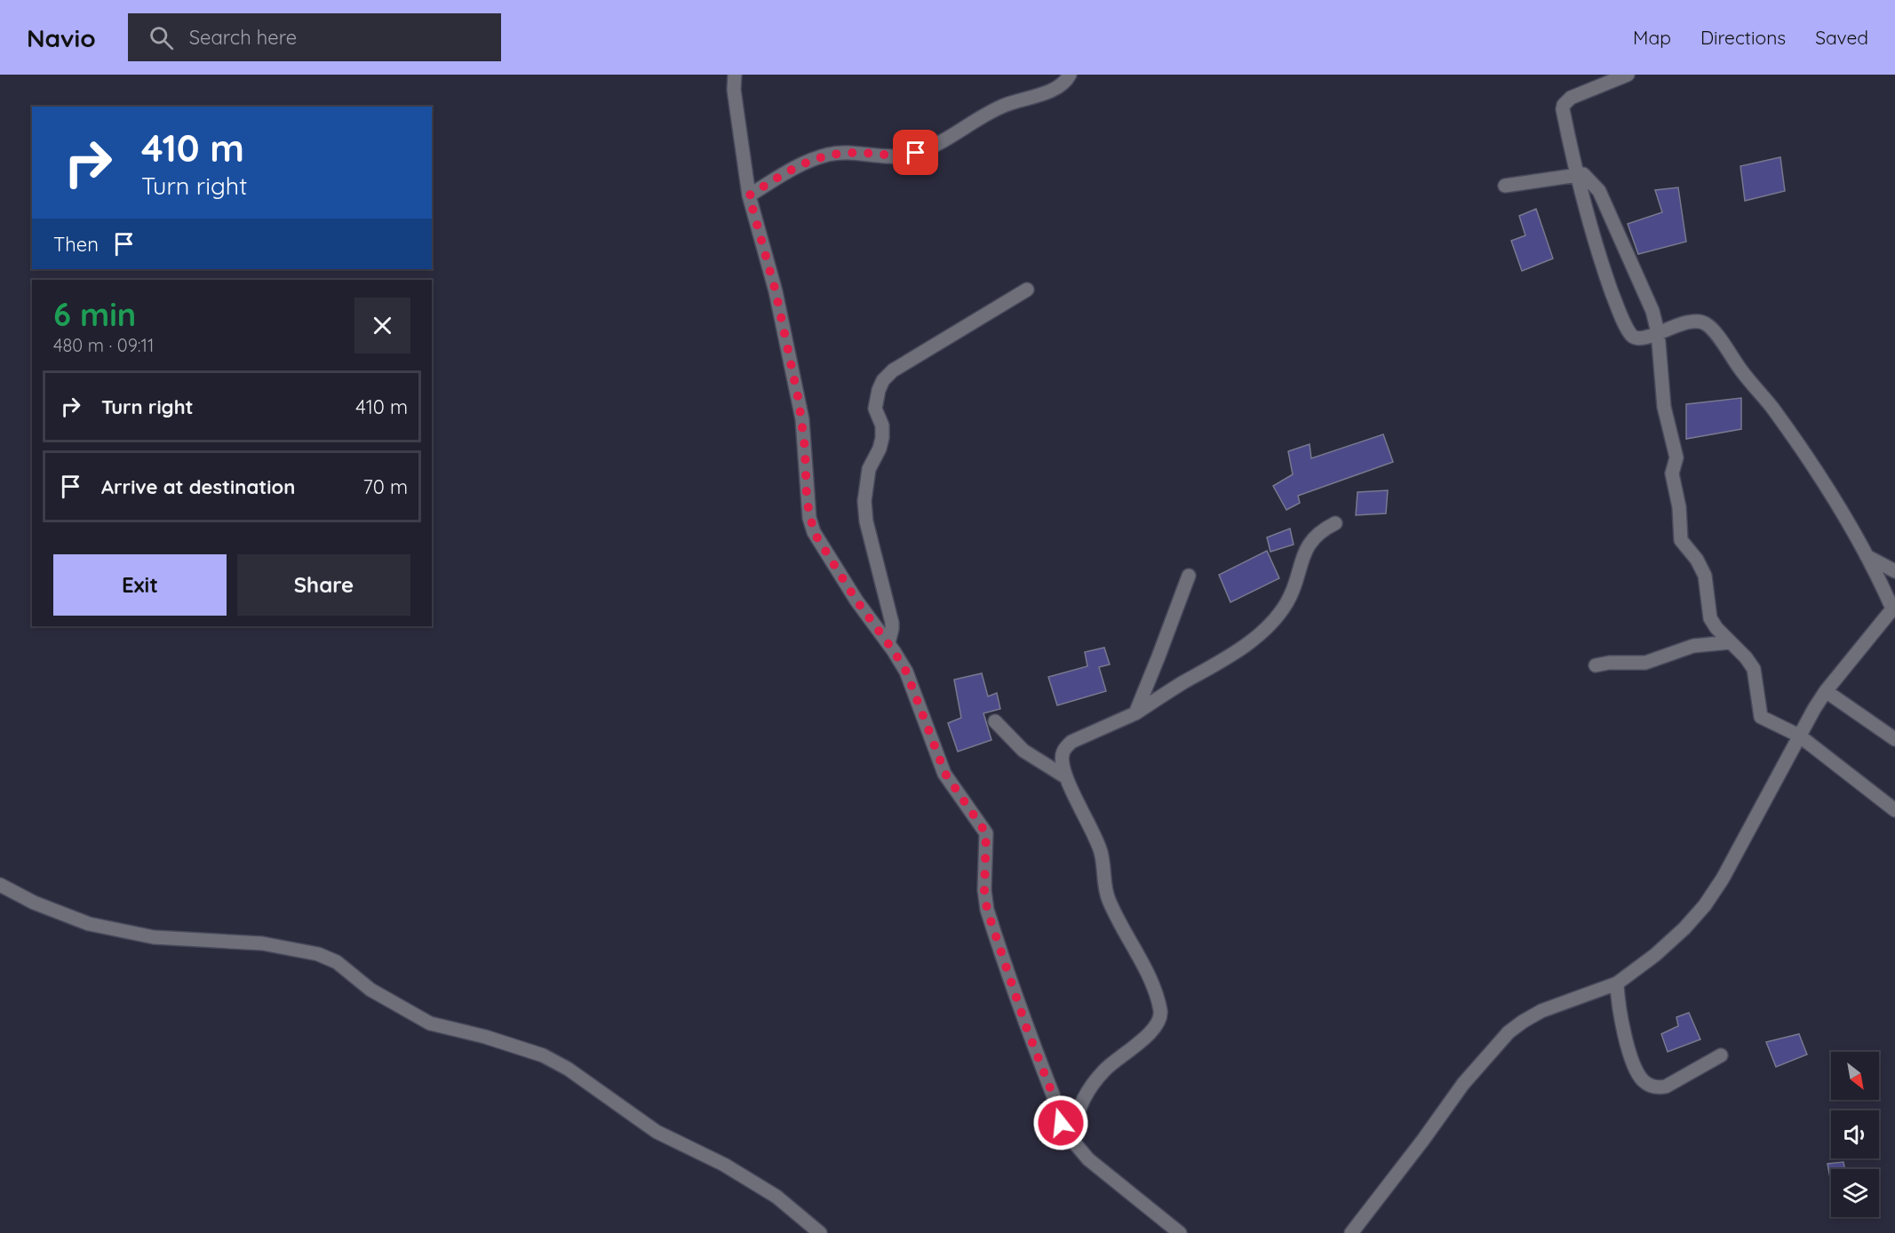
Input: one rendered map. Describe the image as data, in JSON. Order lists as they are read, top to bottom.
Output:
{
  "north": "bottom right",
  "page": {
    "header": "Navio",
    "search": "Search here",
    "nav": ["Map", "Directions", "Saved"],
    "turn": ["410 m", "Turn right"],
    "then": "Then",
    "heading": ["6 min", "480 m · 09:11"],
    "list": [
      {
        "name": "Turn right",
        "value": "410 m"
      },
      {
        "name": "Arrive at destination",
        "value": "70 m"
      }
    ],
    "buttons": ["Exit", "Share"]
  }
}
